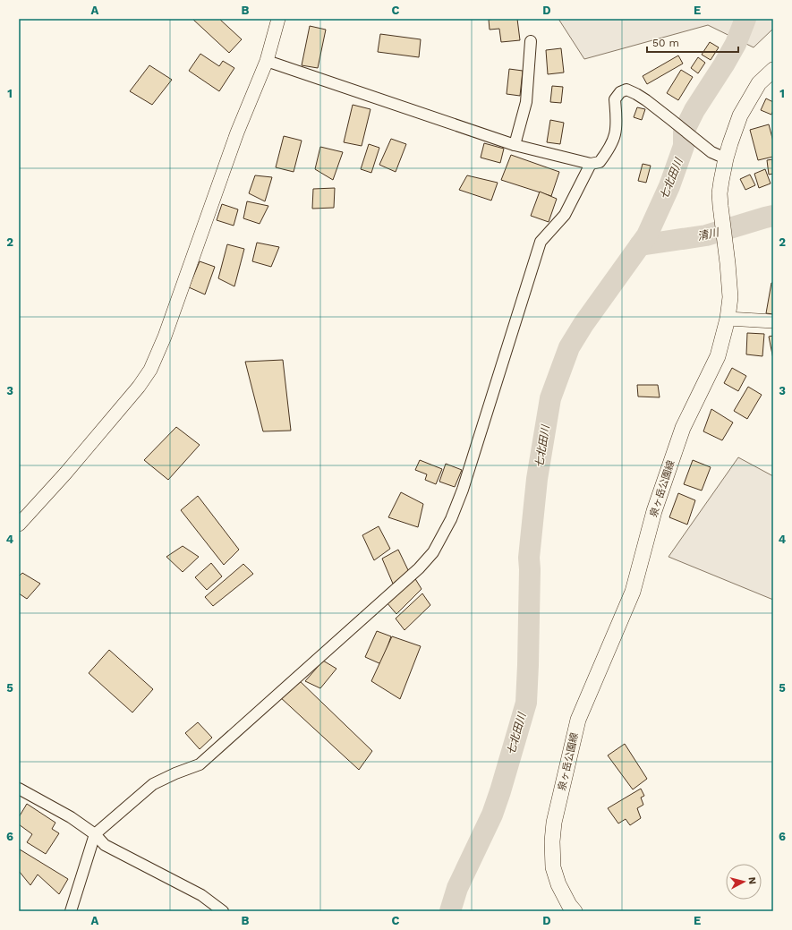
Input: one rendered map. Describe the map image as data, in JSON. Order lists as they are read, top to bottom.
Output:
{
  "streets": {
    "main road": ["泉ヶ岳公園線"]
  },
  "water": ["七北田川", "清川"],
  "scale_bar": "50 m",
  "north": "right",
  "grid": {
    "columns": [
      "A",
      "B",
      "C",
      "D",
      "E"
    ],
    "rows": [
      "1",
      "2",
      "3",
      "4",
      "5",
      "6"
    ]
  }
}
